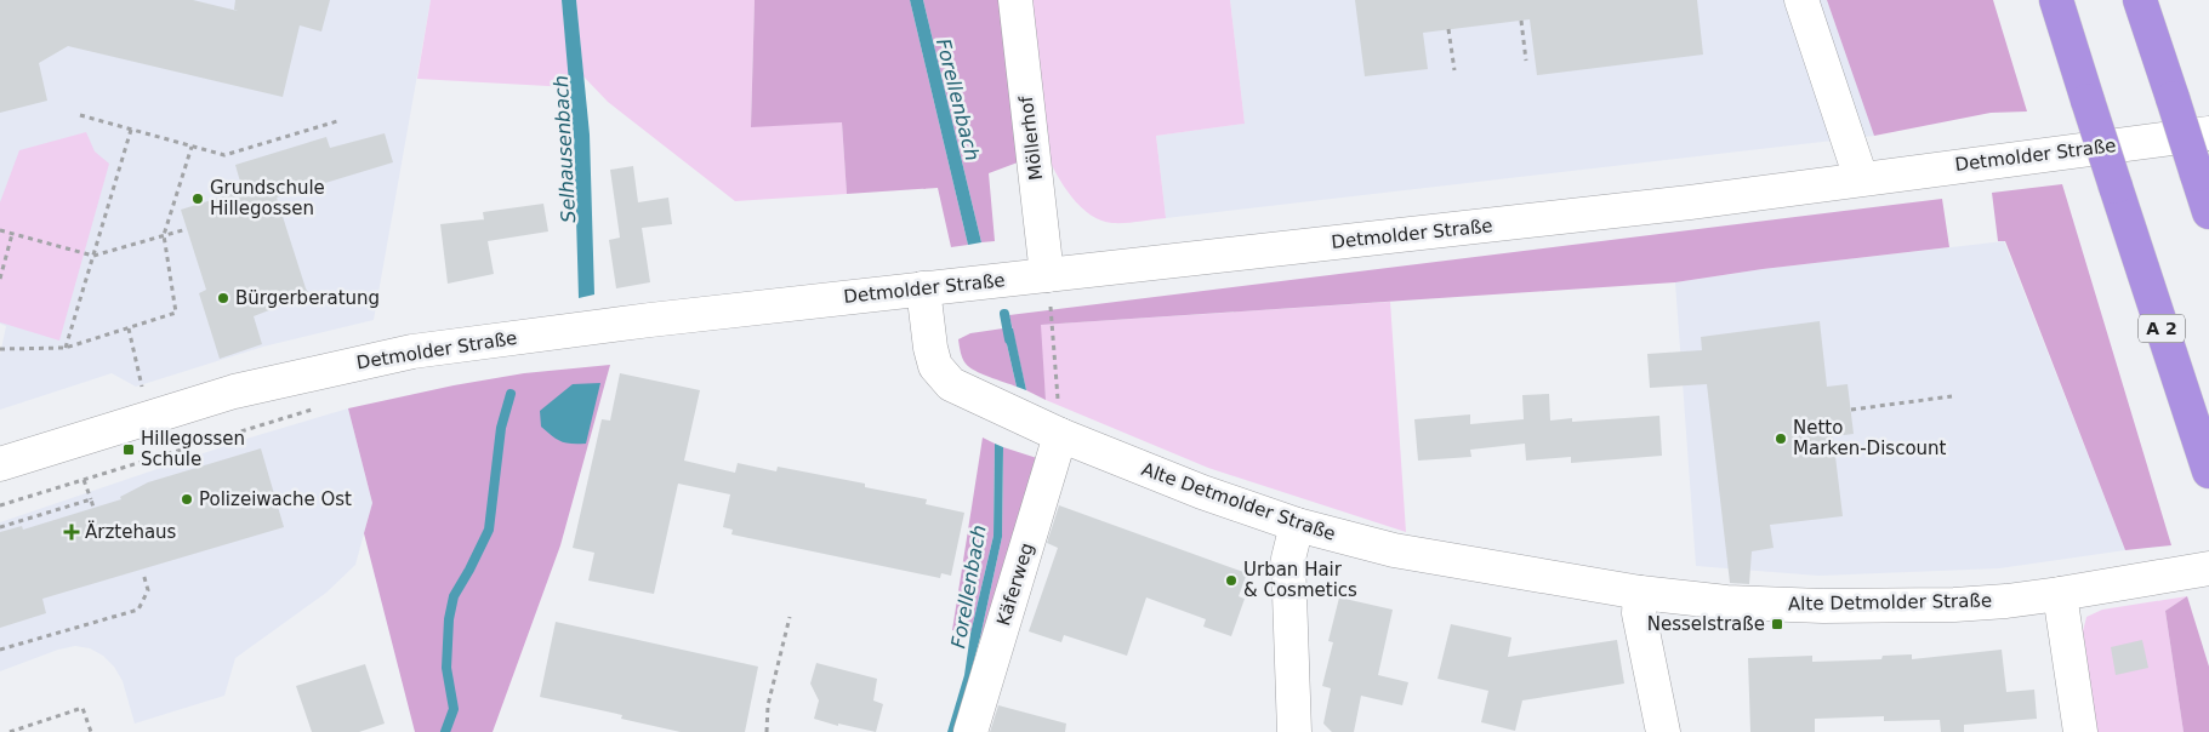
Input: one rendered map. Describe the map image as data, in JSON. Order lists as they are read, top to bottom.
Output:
{
  "streets": {
    "highway": ["A 2"],
    "street": [
      "Möllerhof",
      "Detmolder Straße",
      "Alte Detmolder Straße",
      "Käferweg"
    ]
  },
  "crossings": [
    ["Möllerhof", "Detmolder Straße"],
    ["Detmolder Straße", "Alte Detmolder Straße"],
    ["Alte Detmolder Straße", "Käferweg"]
  ],
  "water": ["Forellenbach", "Selhausenbach"],
  "places": {
    "other": [
      "Grundschule Hillegossen",
      "Bürgerberatung",
      "Netto Marken-Discount",
      "Polizeiwache Ost",
      "Urban Hair & Cosmetics"
    ],
    "transit": ["Hillegossen Schule", "Nesselstraße"],
    "health": ["Ärztehaus"]
  }
}
